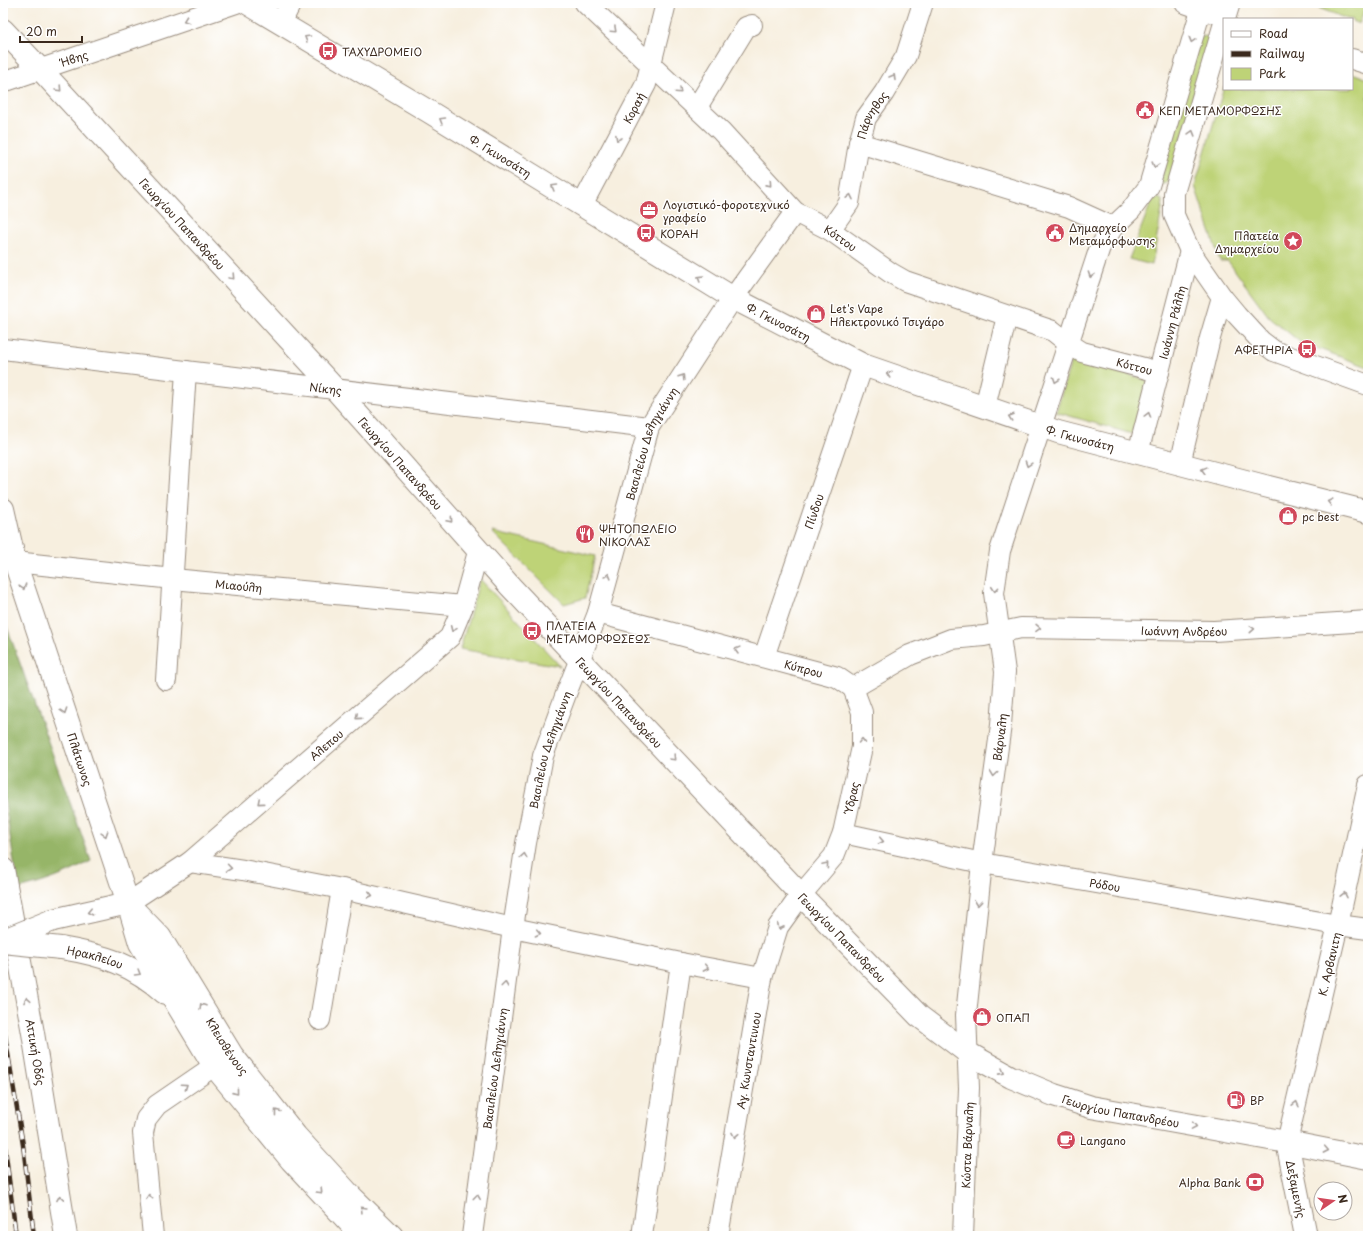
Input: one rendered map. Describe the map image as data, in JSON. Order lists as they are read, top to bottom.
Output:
{
  "streets": {
    "main road": [
      "Φ. Γκινοσάτη",
      "Γεωργίου Παπανδρέου",
      "Πλάτωνος",
      "Ηρακλείου",
      "Κλεισθένους",
      "Αττική Οδός",
      "Δεξαμενής"
    ],
    "street": [
      "Ήβης",
      "Κοραή",
      "Πάρνηθος",
      "Κόττου",
      "Ιωάννη Ράλλη",
      "Νίκης",
      "Βασιλείου Δεληγιάννη",
      "Πίνδου",
      "Μιαούλη",
      "Ιωάννη Ανδρέου",
      "Κύπρου",
      "Βάρναλη",
      "Αλεπου",
      "Ύδρας",
      "Ρόδου",
      "Κ. Αρβανιτη",
      "Αγ. Κωνσταντινιου",
      "Κώστα Βάρναλη"
    ]
  },
  "crossings": [
    ["Ήβης", "Γεωργίου Παπανδρέου"],
    ["Κοραή", "Φ. Γκινοσάτη"],
    ["Κοραή", "Κόττου"],
    ["Πάρνηθος", "Κόττου"],
    ["Φ. Γκινοσάτη", "Ιωάννη Ράλλη"],
    ["Φ. Γκινοσάτη", "Βασιλείου Δεληγιάννη"],
    ["Φ. Γκινοσάτη", "Πίνδου"],
    ["Φ. Γκινοσάτη", "Βάρναλη"],
    ["Γεωργίου Παπανδρέου", "Νίκης"],
    ["Γεωργίου Παπανδρέου", "Βασιλείου Δεληγιάννη"],
    ["Γεωργίου Παπανδρέου", "Βάρναλη"],
    ["Γεωργίου Παπανδρέου", "Αλεπου"],
    ["Γεωργίου Παπανδρέου", "Ύδρας"],
    ["Γεωργίου Παπανδρέου", "Κ. Αρβανιτη"],
    ["Γεωργίου Παπανδρέου", "Αγ. Κωνσταντινιου"],
    ["Γεωργίου Παπανδρέου", "Κώστα Βάρναλη"],
    ["Γεωργίου Παπανδρέου", "Δεξαμενής"],
    ["Κόττου", "Ιωάννη Ράλλη"],
    ["Νίκης", "Βασιλείου Δεληγιάννη"],
    ["Βασιλείου Δεληγιάννη", "Κύπρου"],
    ["Πίνδου", "Κύπρου"],
    ["Μιαούλη", "Αλεπου"],
    ["Μιαούλη", "Πλάτωνος"],
    ["Ιωάννη Ανδρέου", "Βάρναλη"],
    ["Κύπρου", "Ύδρας"],
    ["Βάρναλη", "Ρόδου"],
    ["Βάρναλη", "Κώστα Βάρναλη"],
    ["Αλεπου", "Πλάτωνος"],
    ["Αλεπου", "Ηρακλείου"],
    ["Αλεπου", "Κλεισθένους"],
    ["Πλάτωνος", "Ηρακλείου"],
    ["Πλάτωνος", "Κλεισθένους"],
    ["Ύδρας", "Ρόδου"],
    ["Ύδρας", "Αγ. Κωνσταντινιου"],
    ["Ρόδου", "Κ. Αρβανιτη"],
    ["Ηρακλείου", "Κλεισθένους"],
    ["Κ. Αρβανιτη", "Δεξαμενής"]
  ],
  "one_way": [
    "Ήβης",
    "Κοραή",
    "Φ. Γκινοσάτη",
    "Γεωργίου Παπανδρέου",
    "Κόττου",
    "Ιωάννη Ανδρέου",
    "Κύπρου",
    "Βάρναλη",
    "Αλεπου",
    "Πλάτωνος",
    "Ύδρας",
    "Κ. Αρβανιτη",
    "Αττική Οδός"
  ],
  "places": {
    "bus stop": [
      "ΤΑΧΥΔΡΟΜΕΙΟ",
      "ΚΟΡΑΗ",
      "ΑΦΕΤΗΡΙΑ",
      "ΠΛΑΤΕΙΑ ΜΕΤΑΜΟΡΦΩΣΕΩΣ"
    ],
    "public building": ["ΚΕΠ ΜΕΤΑΜΟΡΦΩΣΗΣ", "Δημαρχείο Μεταμόρφωσης"],
    "office": ["Λογιστικό-φοροτεχνικό γραφείο"],
    "place": ["Πλατεία Δημαρχείου"],
    "shop": ["Let's Vape Ηλεκτρονικό Τσιγάρο", "pc best", "ΟΠΑΠ"],
    "restaurant": ["ΨΗΤΟΠΩΛΕΊΟ ΝΙΚΟΛΑΣ"],
    "fuel station": ["BP"],
    "cafe": ["Langano"],
    "bank": ["Alpha Bank"]
  },
  "legend": ["Road", "Railway", "Park"],
  "scale_bar": "20 m",
  "north": "right"
}
